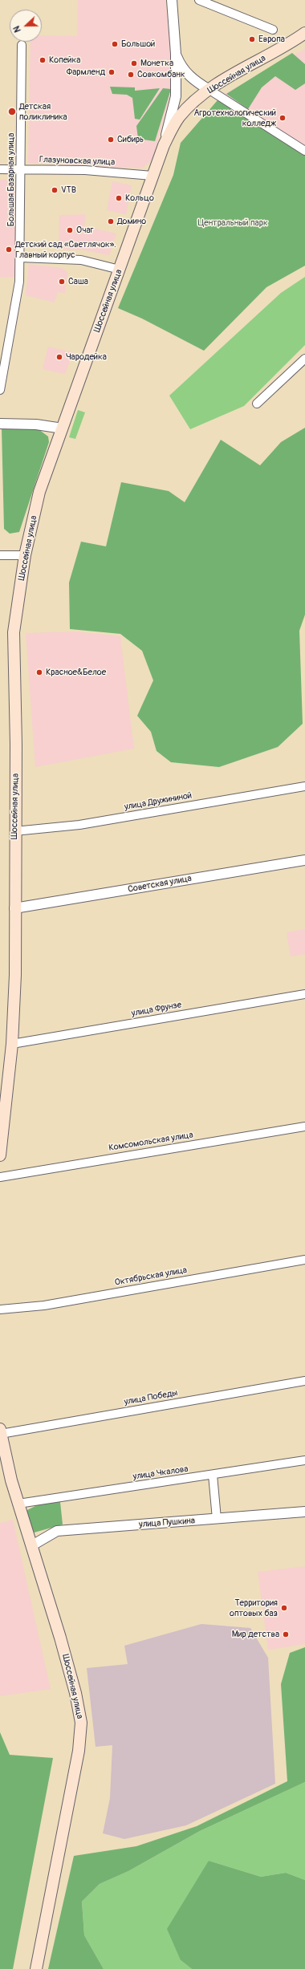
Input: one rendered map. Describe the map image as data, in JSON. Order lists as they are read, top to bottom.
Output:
{
  "streets": {
    "main road": ["Шоссейная улица"],
    "street": [
      "Глазуновская улица",
      "Большая Базарная улица",
      "улица Дружининой",
      "Советская улица",
      "улица Фрунзе",
      "Комсомольская улица",
      "Октябрьская улица",
      "улица Победы",
      "улица Чкалова",
      "улица Пушкина"
    ]
  },
  "crossings": [
    ["Шоссейная улица", "Глазуновская улица"],
    ["Шоссейная улица", "улица Дружининой"],
    ["Шоссейная улица", "Советская улица"],
    ["Шоссейная улица", "улица Фрунзе"],
    ["Шоссейная улица", "улица Победы"],
    ["Шоссейная улица", "улица Чкалова"],
    ["Шоссейная улица", "улица Пушкина"],
    ["Глазуновская улица", "Большая Базарная улица"]
  ],
  "parks": ["Центральный парк"],
  "places": [
    "Европа",
    "Большой",
    "Копейка",
    "Монетка",
    "Фармленд",
    "Совкомбанк",
    "Детская поликлиника",
    "Агротехнологический колледж",
    "Сибирь",
    "VTB",
    "Кольцо",
    "Домино",
    "Очаг",
    "Детский сад «Светлячок». Главный корпус",
    "Саша",
    "Чародейка",
    "Красное&Белое",
    "Территория оптовых баз",
    "Мир детства"
  ],
  "north": "left"
}
